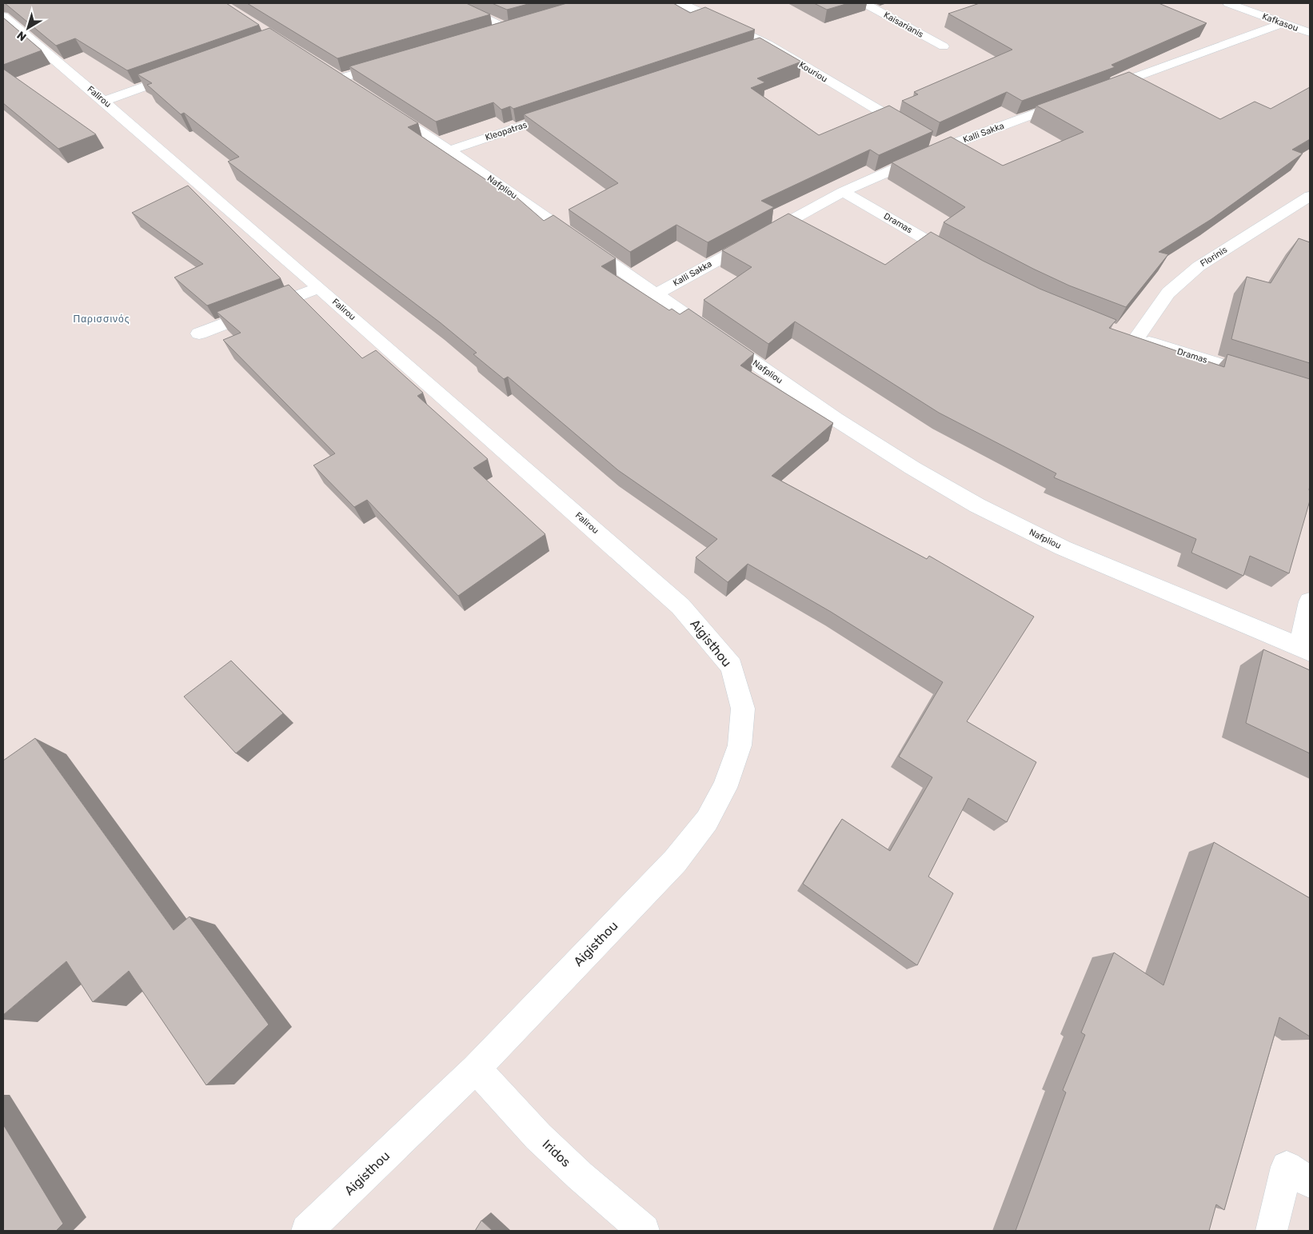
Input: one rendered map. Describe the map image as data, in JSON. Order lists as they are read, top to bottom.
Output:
{
  "streets": {
    "street": [
      "Kafkasou",
      "Kaisarianis",
      "Kouriou",
      "Falirou",
      "Kleopatras",
      "Kalli Sakka",
      "Nafpliou",
      "Dramas",
      "Florinis",
      "Aigisthou",
      "Iridos"
    ]
  },
  "crossings": [
    ["Falirou", "Aigisthou"],
    ["Kleopatras", "Nafpliou"],
    ["Kalli Sakka", "Nafpliou"],
    ["Kalli Sakka", "Dramas"],
    ["Dramas", "Florinis"],
    ["Aigisthou", "Iridos"]
  ],
  "districts": ["Παρισσινός"],
  "north": "bottom left"
}
